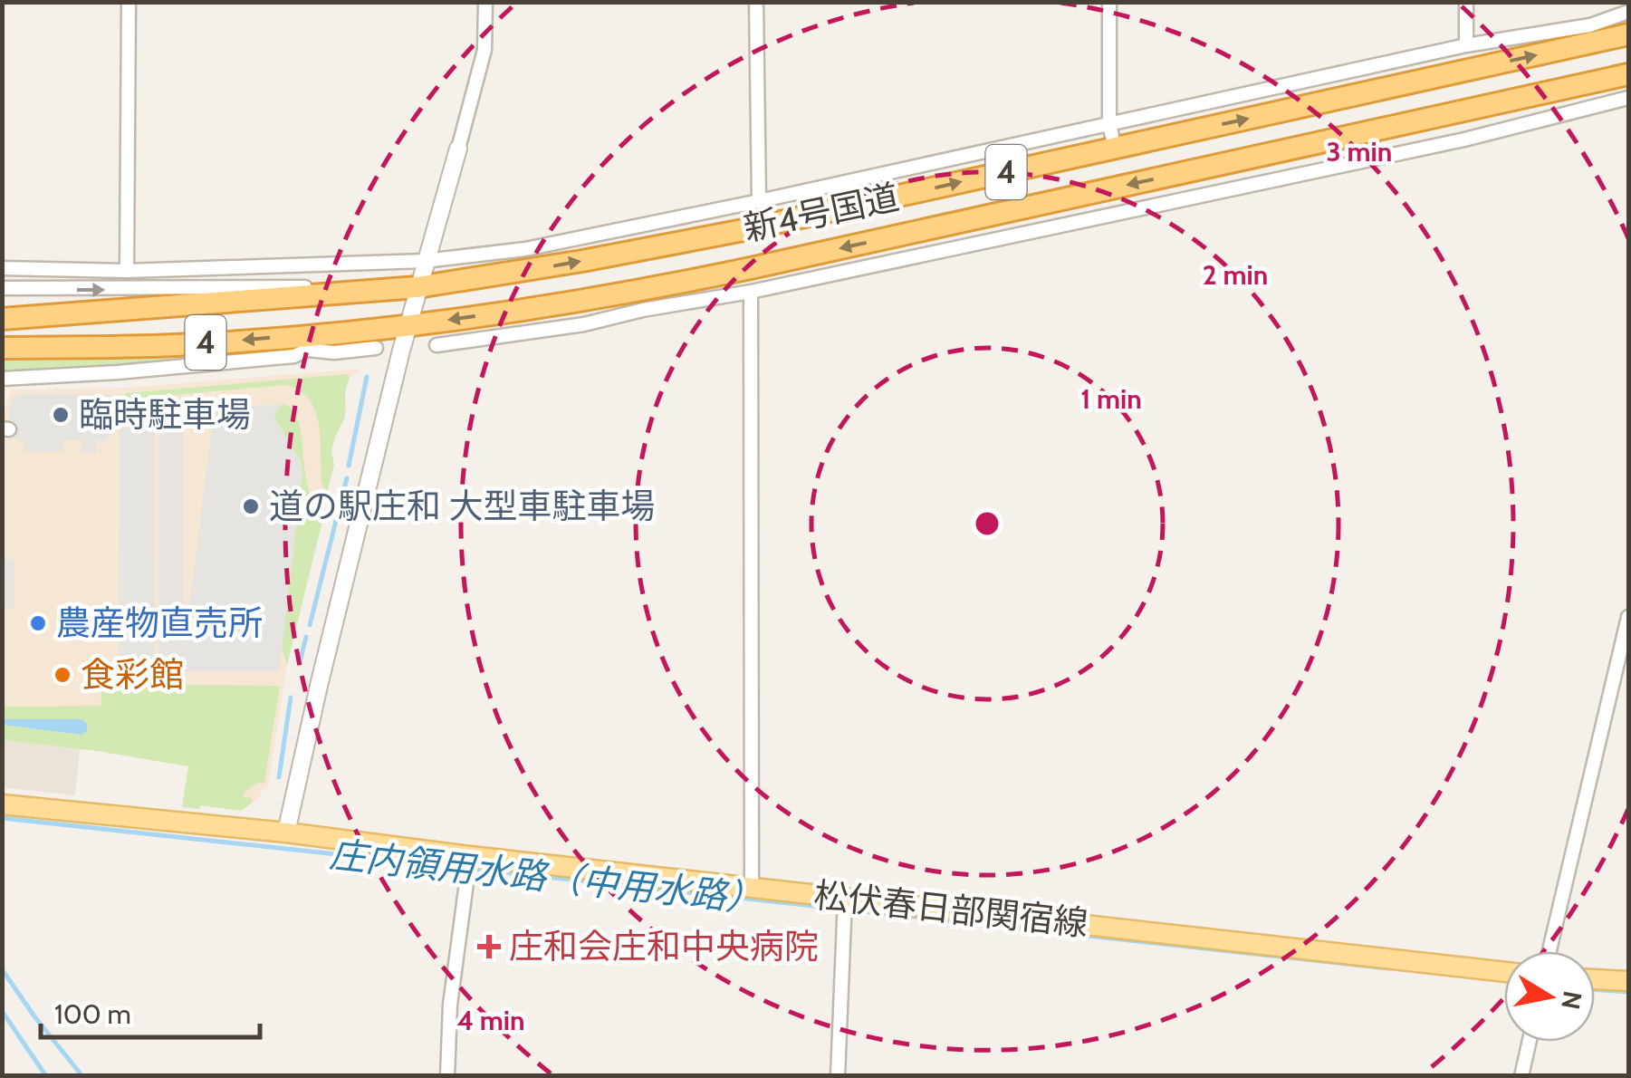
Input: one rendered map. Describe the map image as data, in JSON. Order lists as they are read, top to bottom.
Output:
{
  "streets": {
    "highway": ["4", "新4号国道"],
    "main road": ["松伏春日部関宿線"]
  },
  "water": ["庄内領用水路（中用水路）"],
  "places": {
    "other": [
      "臨時駐車場",
      "道の駅庄和 大型車駐車場",
      "農産物直売所",
      "食彩館"
    ],
    "health": ["庄和会庄和中央病院"]
  },
  "scale_bar": "100 m",
  "north": "right",
  "rings": [
    "3 min",
    "2 min",
    "1 min",
    "4 min"
  ]
}
